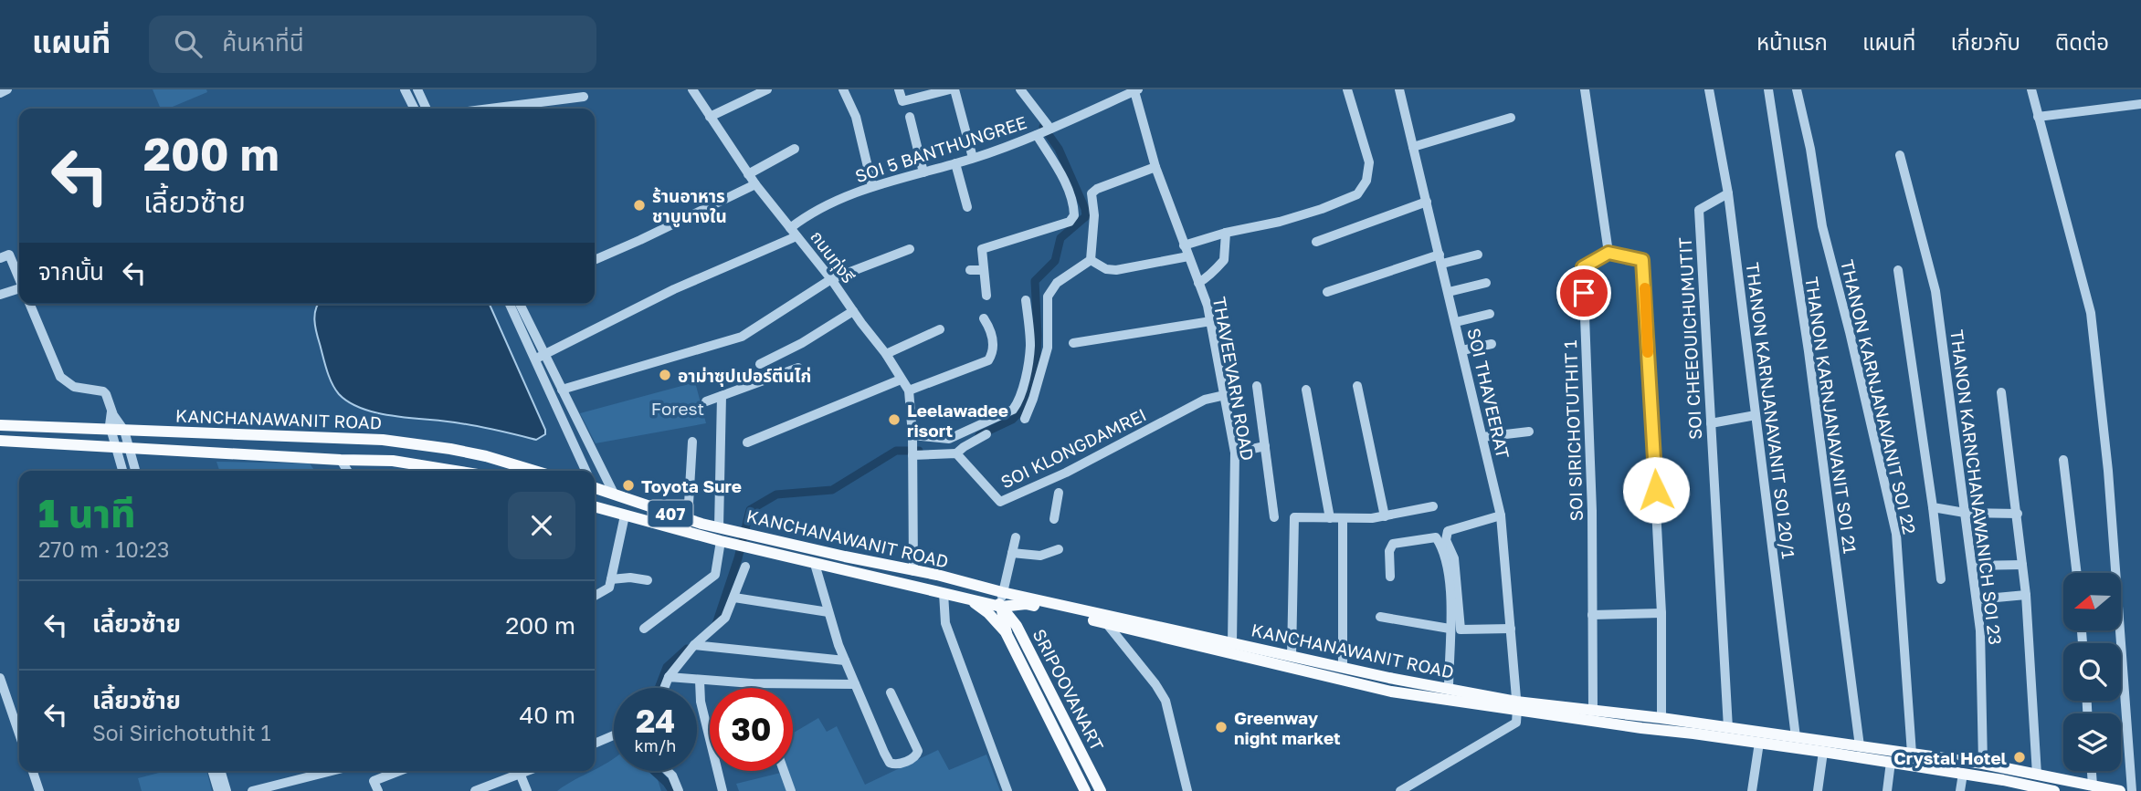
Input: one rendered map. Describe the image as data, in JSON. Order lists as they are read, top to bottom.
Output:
{
  "streets": {
    "main road": ["KANCHANAWANIT ROAD", "407", "SRIPOOVANART"],
    "street": [
      "SOI 5 BANTHUNGREE",
      "ถนนทุ่งรี",
      "SOI CHEEOUICHUMUTIT",
      "THAVEEVARN ROAD",
      "SOI THAVEERAT",
      "THANON KARNJANAVANIT SOI 22",
      "THANON KARNJANAVANIT SOI 20/1",
      "THANON KARNJANAVANIT SOI 21",
      "SOI SIRICHOTUTHIT 1",
      "SOI KLONGDAMREI",
      "THANON KARNCHANAWANICH SOI 23"
    ]
  },
  "crossings": [
    ["SOI 5 BANTHUNGREE", "ถนนทุ่งรี"],
    ["SOI 5 BANTHUNGREE", "THAVEEVARN ROAD"],
    ["SOI CHEEOUICHUMUTIT", "THANON KARNJANAVANIT SOI 20/1"],
    ["SOI CHEEOUICHUMUTIT", "KANCHANAWANIT ROAD"],
    ["THAVEEVARN ROAD", "KANCHANAWANIT ROAD"],
    ["THAVEEVARN ROAD", "SOI KLONGDAMREI"],
    ["SOI THAVEERAT", "KANCHANAWANIT ROAD"],
    ["THANON KARNJANAVANIT SOI 22", "KANCHANAWANIT ROAD"],
    ["THANON KARNJANAVANIT SOI 20/1", "KANCHANAWANIT ROAD"],
    ["THANON KARNJANAVANIT SOI 21", "KANCHANAWANIT ROAD"],
    ["KANCHANAWANIT ROAD", "SOI SIRICHOTUTHIT 1"],
    ["KANCHANAWANIT ROAD", "THANON KARNCHANAWANICH SOI 23"],
    ["KANCHANAWANIT ROAD", "SRIPOOVANART"]
  ],
  "parks": ["Forest"],
  "places": [
    "ร้านอาหาร ชาบูนางใน",
    "อาม่าซุปเปอร์ตีนไก่",
    "Leelawadee risort",
    "Toyota Sure",
    "Greenway night market",
    "Crystal Hotel"
  ],
  "north": "left",
  "page": {
    "header": "แผนที่",
    "search": "ค้นหาที่นี่",
    "nav": [
      "หน้าแรก",
      "แผนที่",
      "เกี่ยวกับ",
      "ติดต่อ"
    ],
    "turn": ["200 m", "เลี้ยวซ้าย"],
    "then": "จากนั้น",
    "heading": ["1 นาที", "270 m · 10:23"],
    "list": [
      {
        "name": "เลี้ยวซ้าย",
        "value": "200 m"
      },
      {
        "name": "เลี้ยวซ้าย",
        "note": "Soi Sirichotuthit 1",
        "value": "40 m"
      }
    ],
    "speed": "24 km/h",
    "limit": "30"
  }
}
